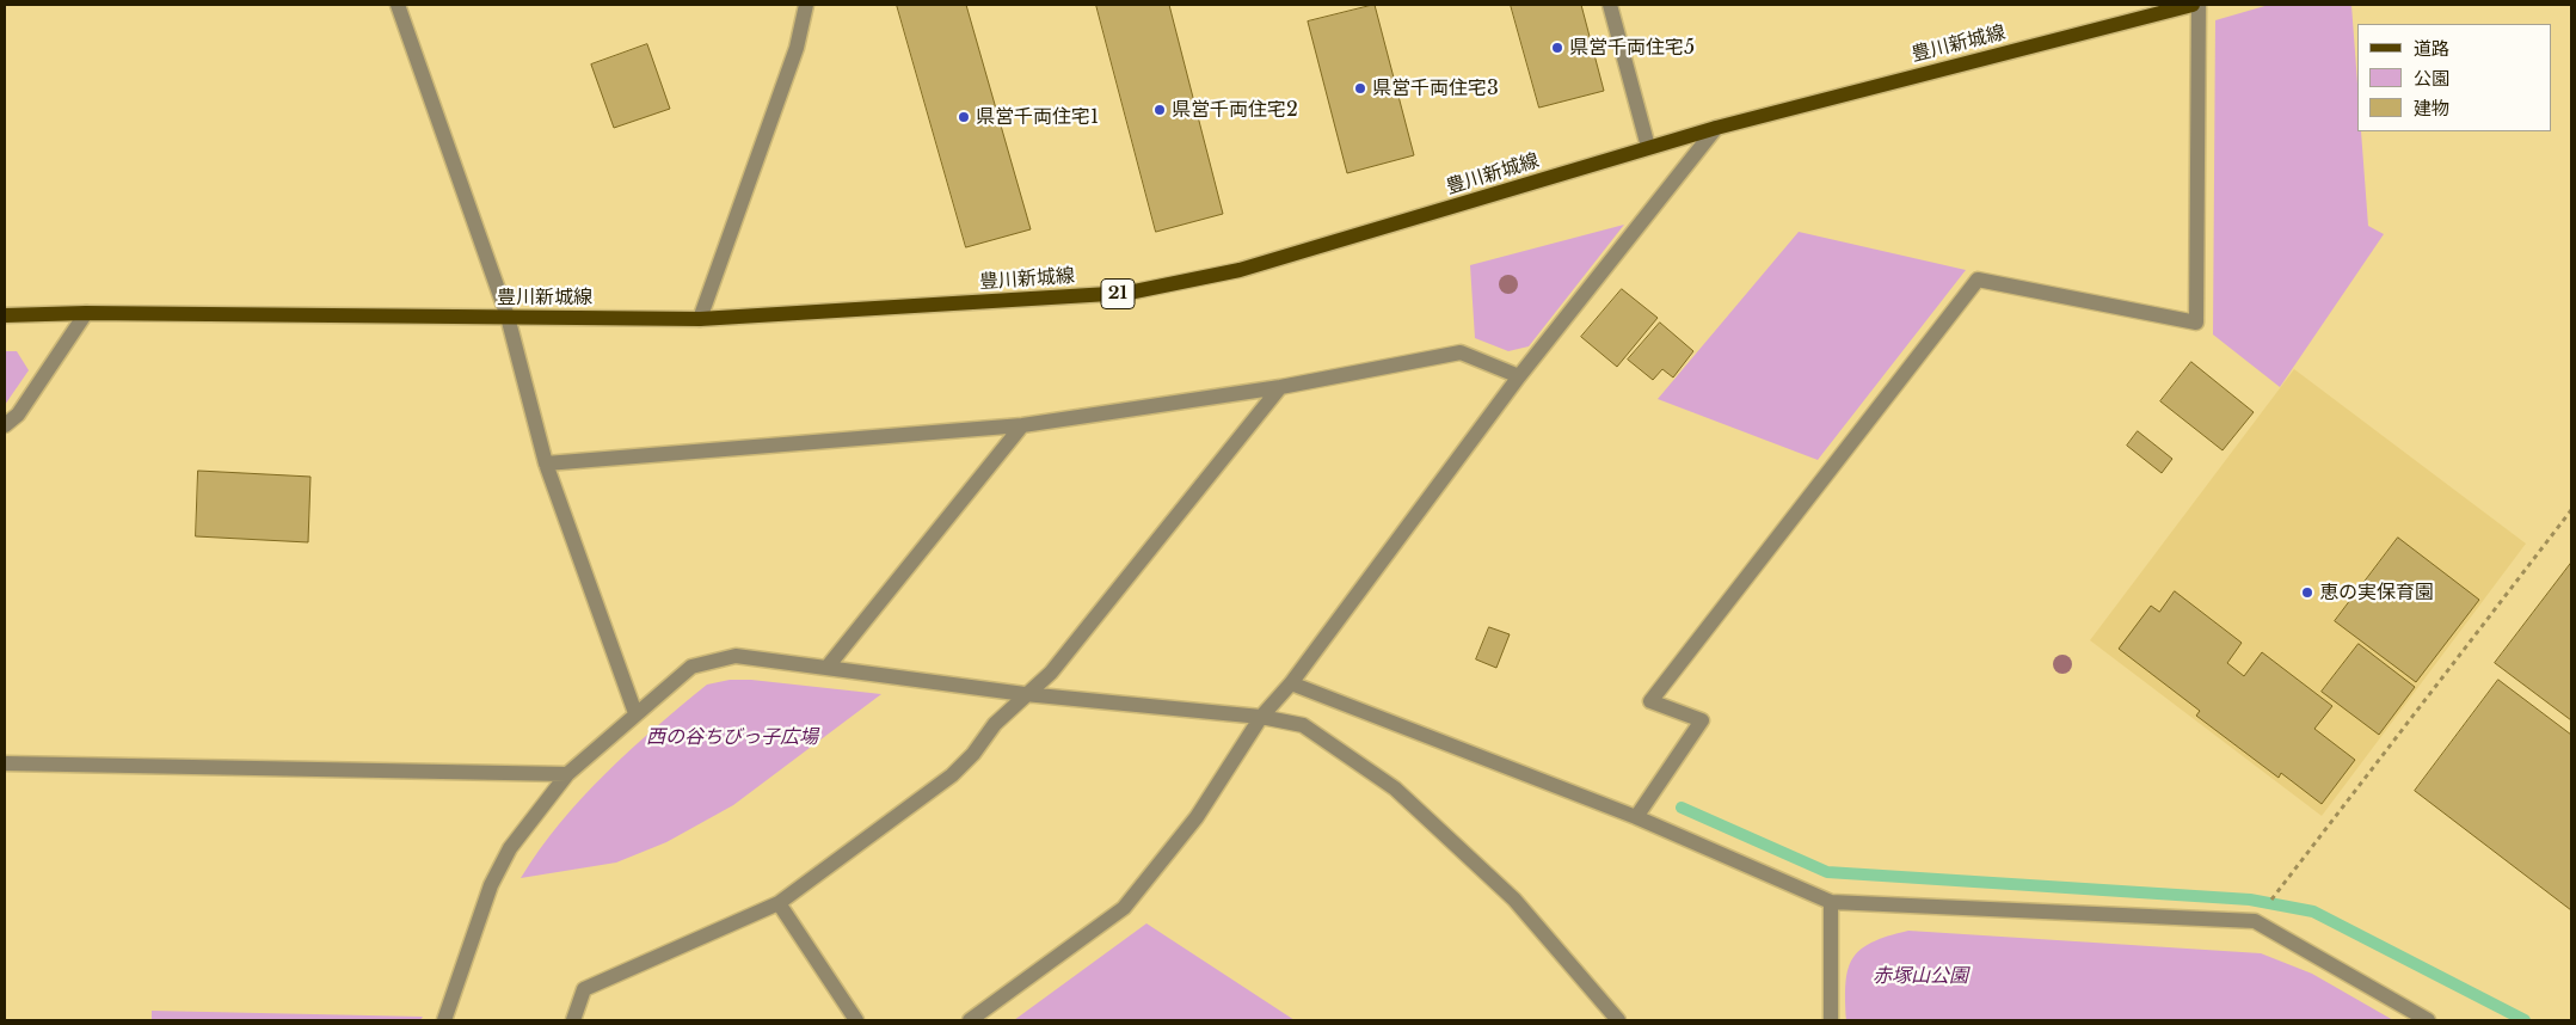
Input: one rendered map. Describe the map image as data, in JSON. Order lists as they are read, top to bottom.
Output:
{
  "streets": {
    "main road": ["豊川新城線", "21"]
  },
  "parks": ["西の谷ちびっ子広場", "赤塚山公園"],
  "places": [
    "県営千両住宅5",
    "県営千両住宅3",
    "県営千両住宅2",
    "県営千両住宅1",
    "恵の実保育園"
  ],
  "legend": ["道路", "公園", "建物"]
}
